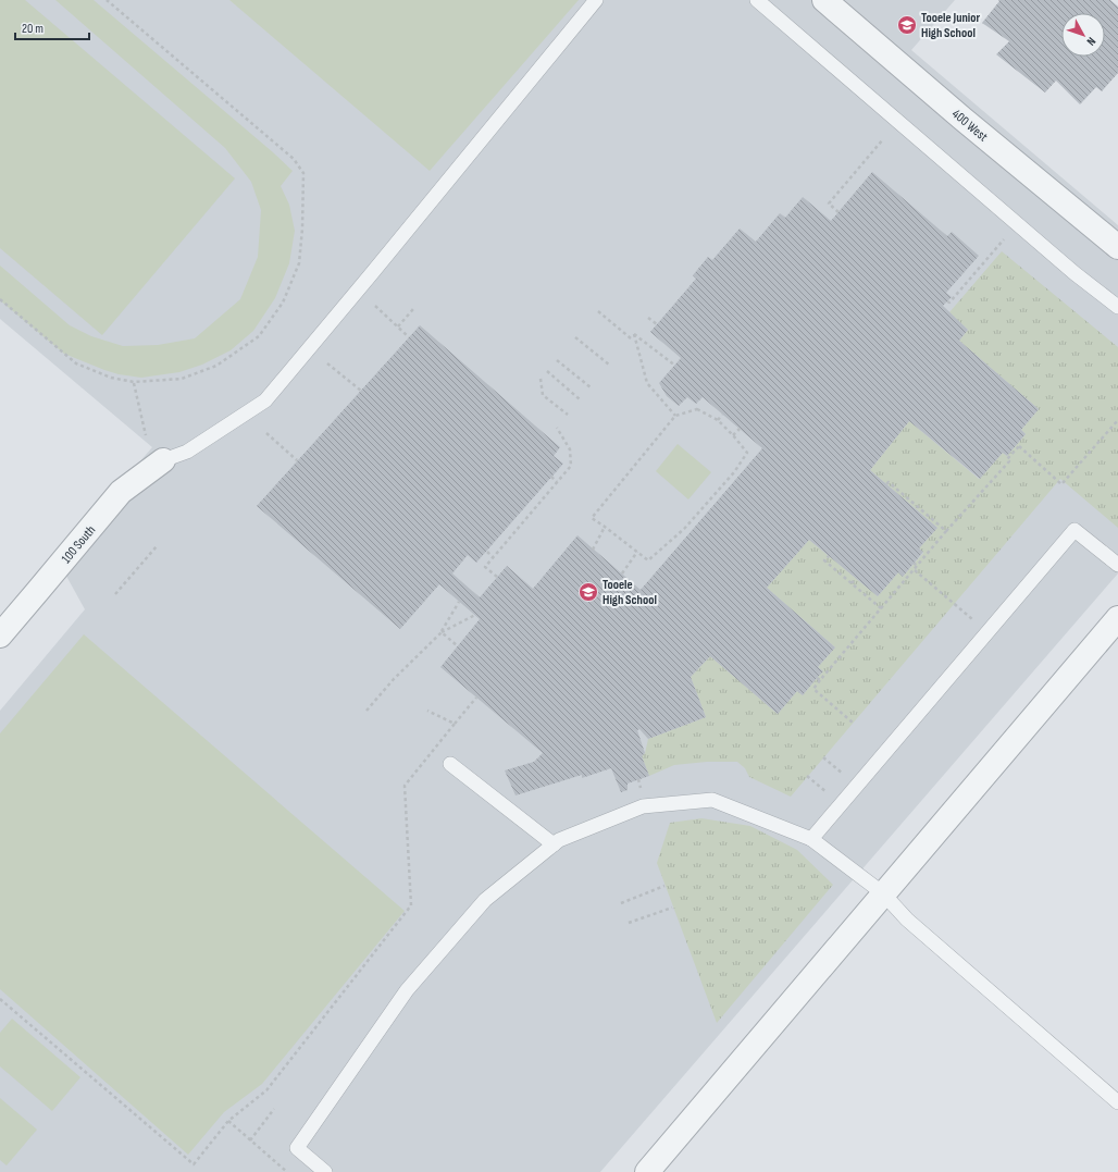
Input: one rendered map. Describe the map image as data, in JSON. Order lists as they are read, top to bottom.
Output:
{
  "streets": {
    "street": ["400 West", "100 South"]
  },
  "places": {
    "school or university": ["Tooele Junior High School", "Tooele High School"]
  },
  "scale_bar": "20 m",
  "north": "bottom right"
}
